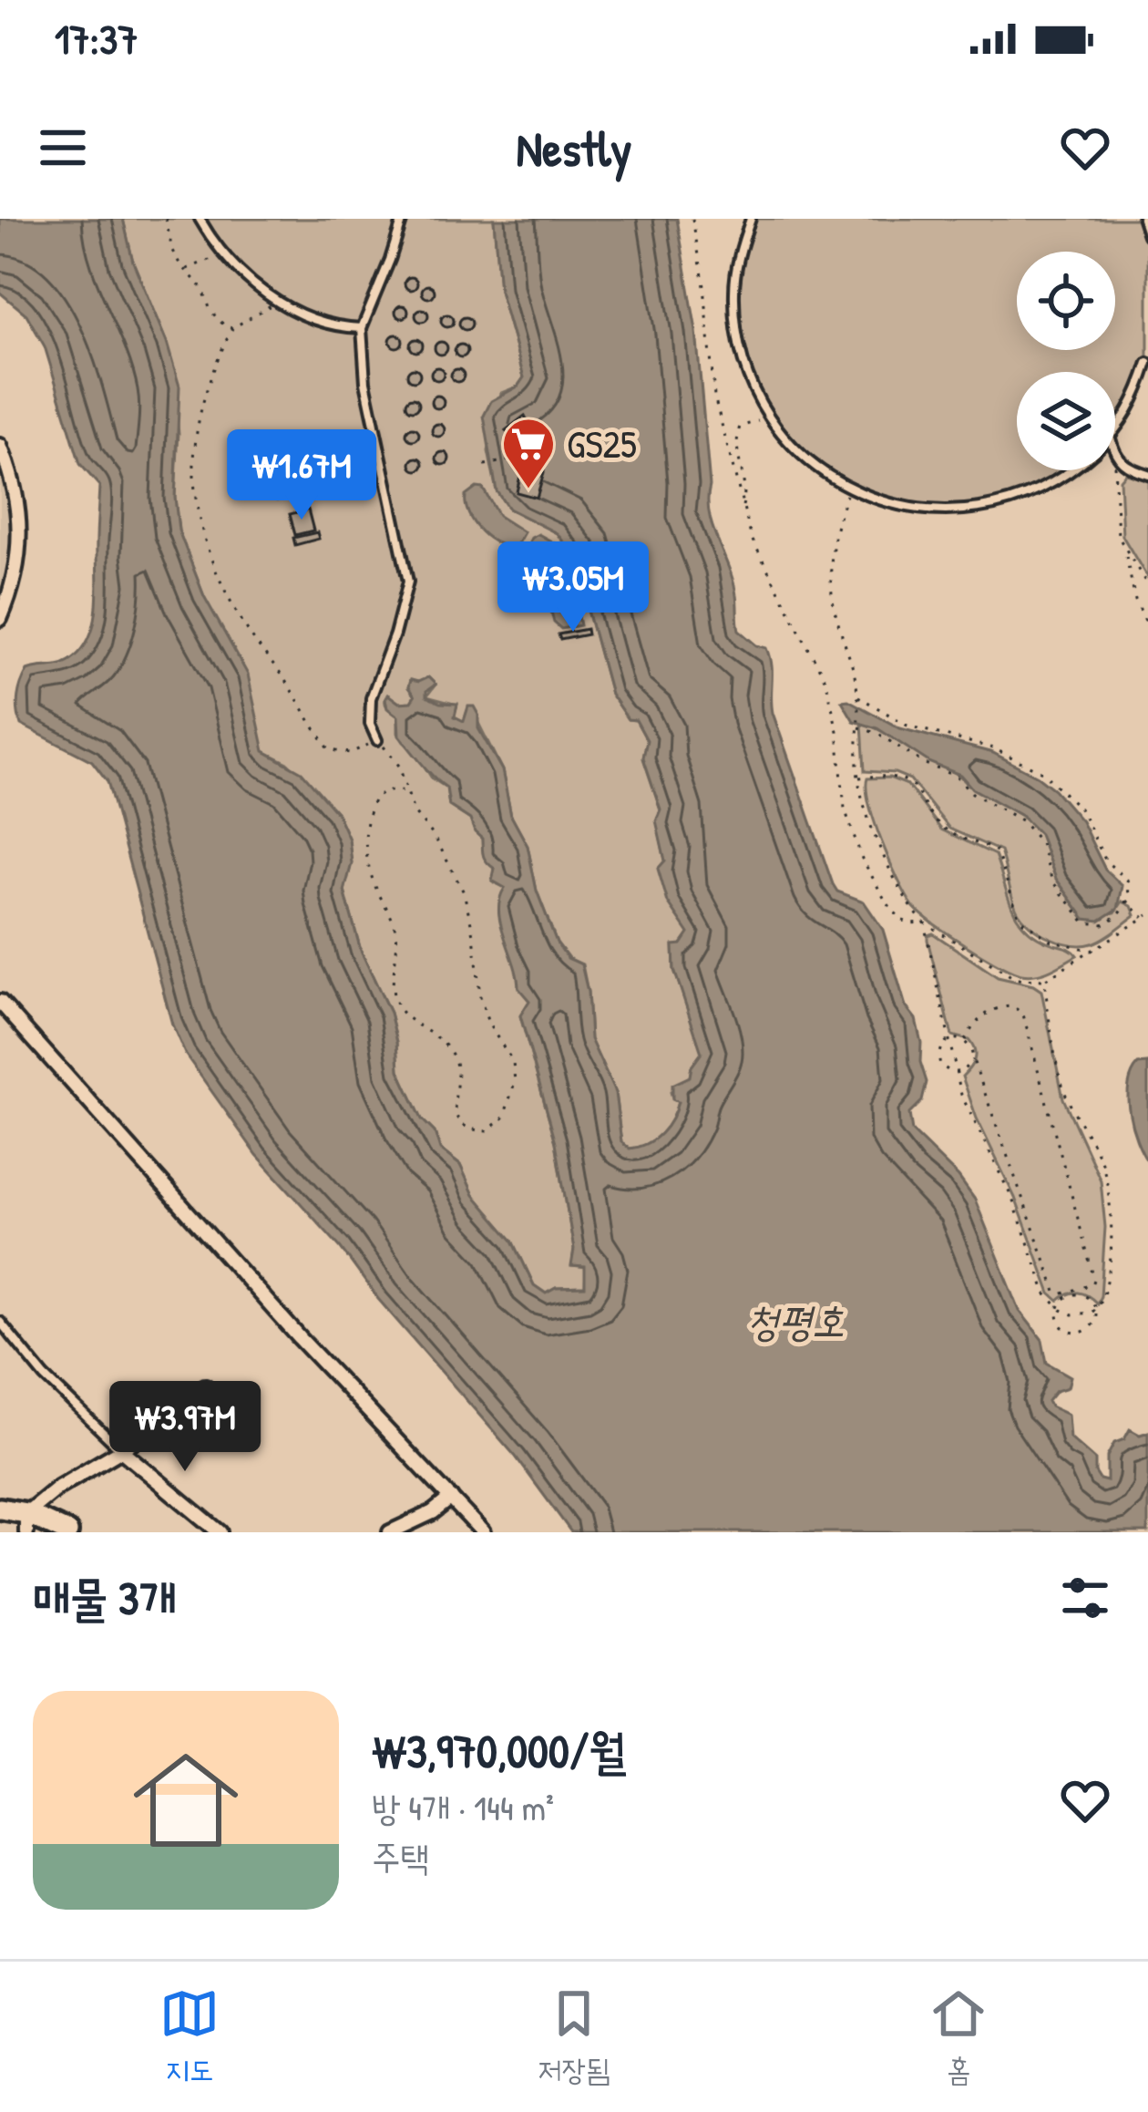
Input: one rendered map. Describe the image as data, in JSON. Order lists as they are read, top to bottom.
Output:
{
  "water": ["청평호"],
  "places": {
    "supermarket": ["GS25"]
  },
  "page": {
    "status": "17:37",
    "header": "Nestly",
    "price": ["₩1.67M", "₩3.05M", "₩3.97M"],
    "heading": "매물 3개",
    "list": [
      {
        "name": "₩3,970,000/월",
        "note": "방 4개 · 144 m² · 주택"
      }
    ],
    "tabs": ["지도", "저장됨", "홈"]
  }
}
